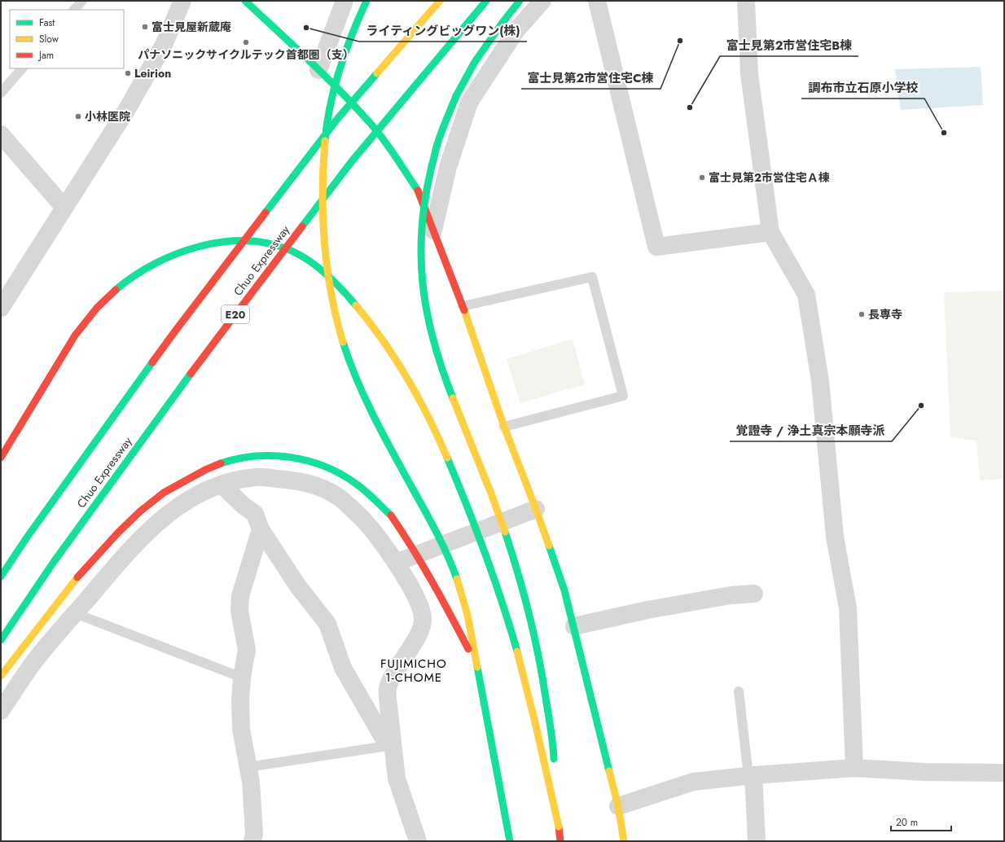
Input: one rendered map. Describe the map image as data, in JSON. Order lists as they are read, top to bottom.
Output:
{
  "streets": {
    "main road": ["Chuo Expressway", "E20"]
  },
  "districts": ["FUJIMICHO 1-CHOME"],
  "places": [
    "富士見屋新蔵庵",
    "ライティングビッグワン(株)",
    "富士見第２市営住宅C棟",
    "パナソニックサイクルテック首都圏（支）",
    "Leirion",
    "富士見第２市営住宅B棟",
    "小林医院",
    "調布市立石原小学校",
    "富士見第２市営住宅Ａ棟",
    "長専寺",
    "覚證寺 / 浄土真宗本願寺派"
  ],
  "legend": ["Fast", "Slow", "Jam"],
  "scale_bar": "20 m"
}
